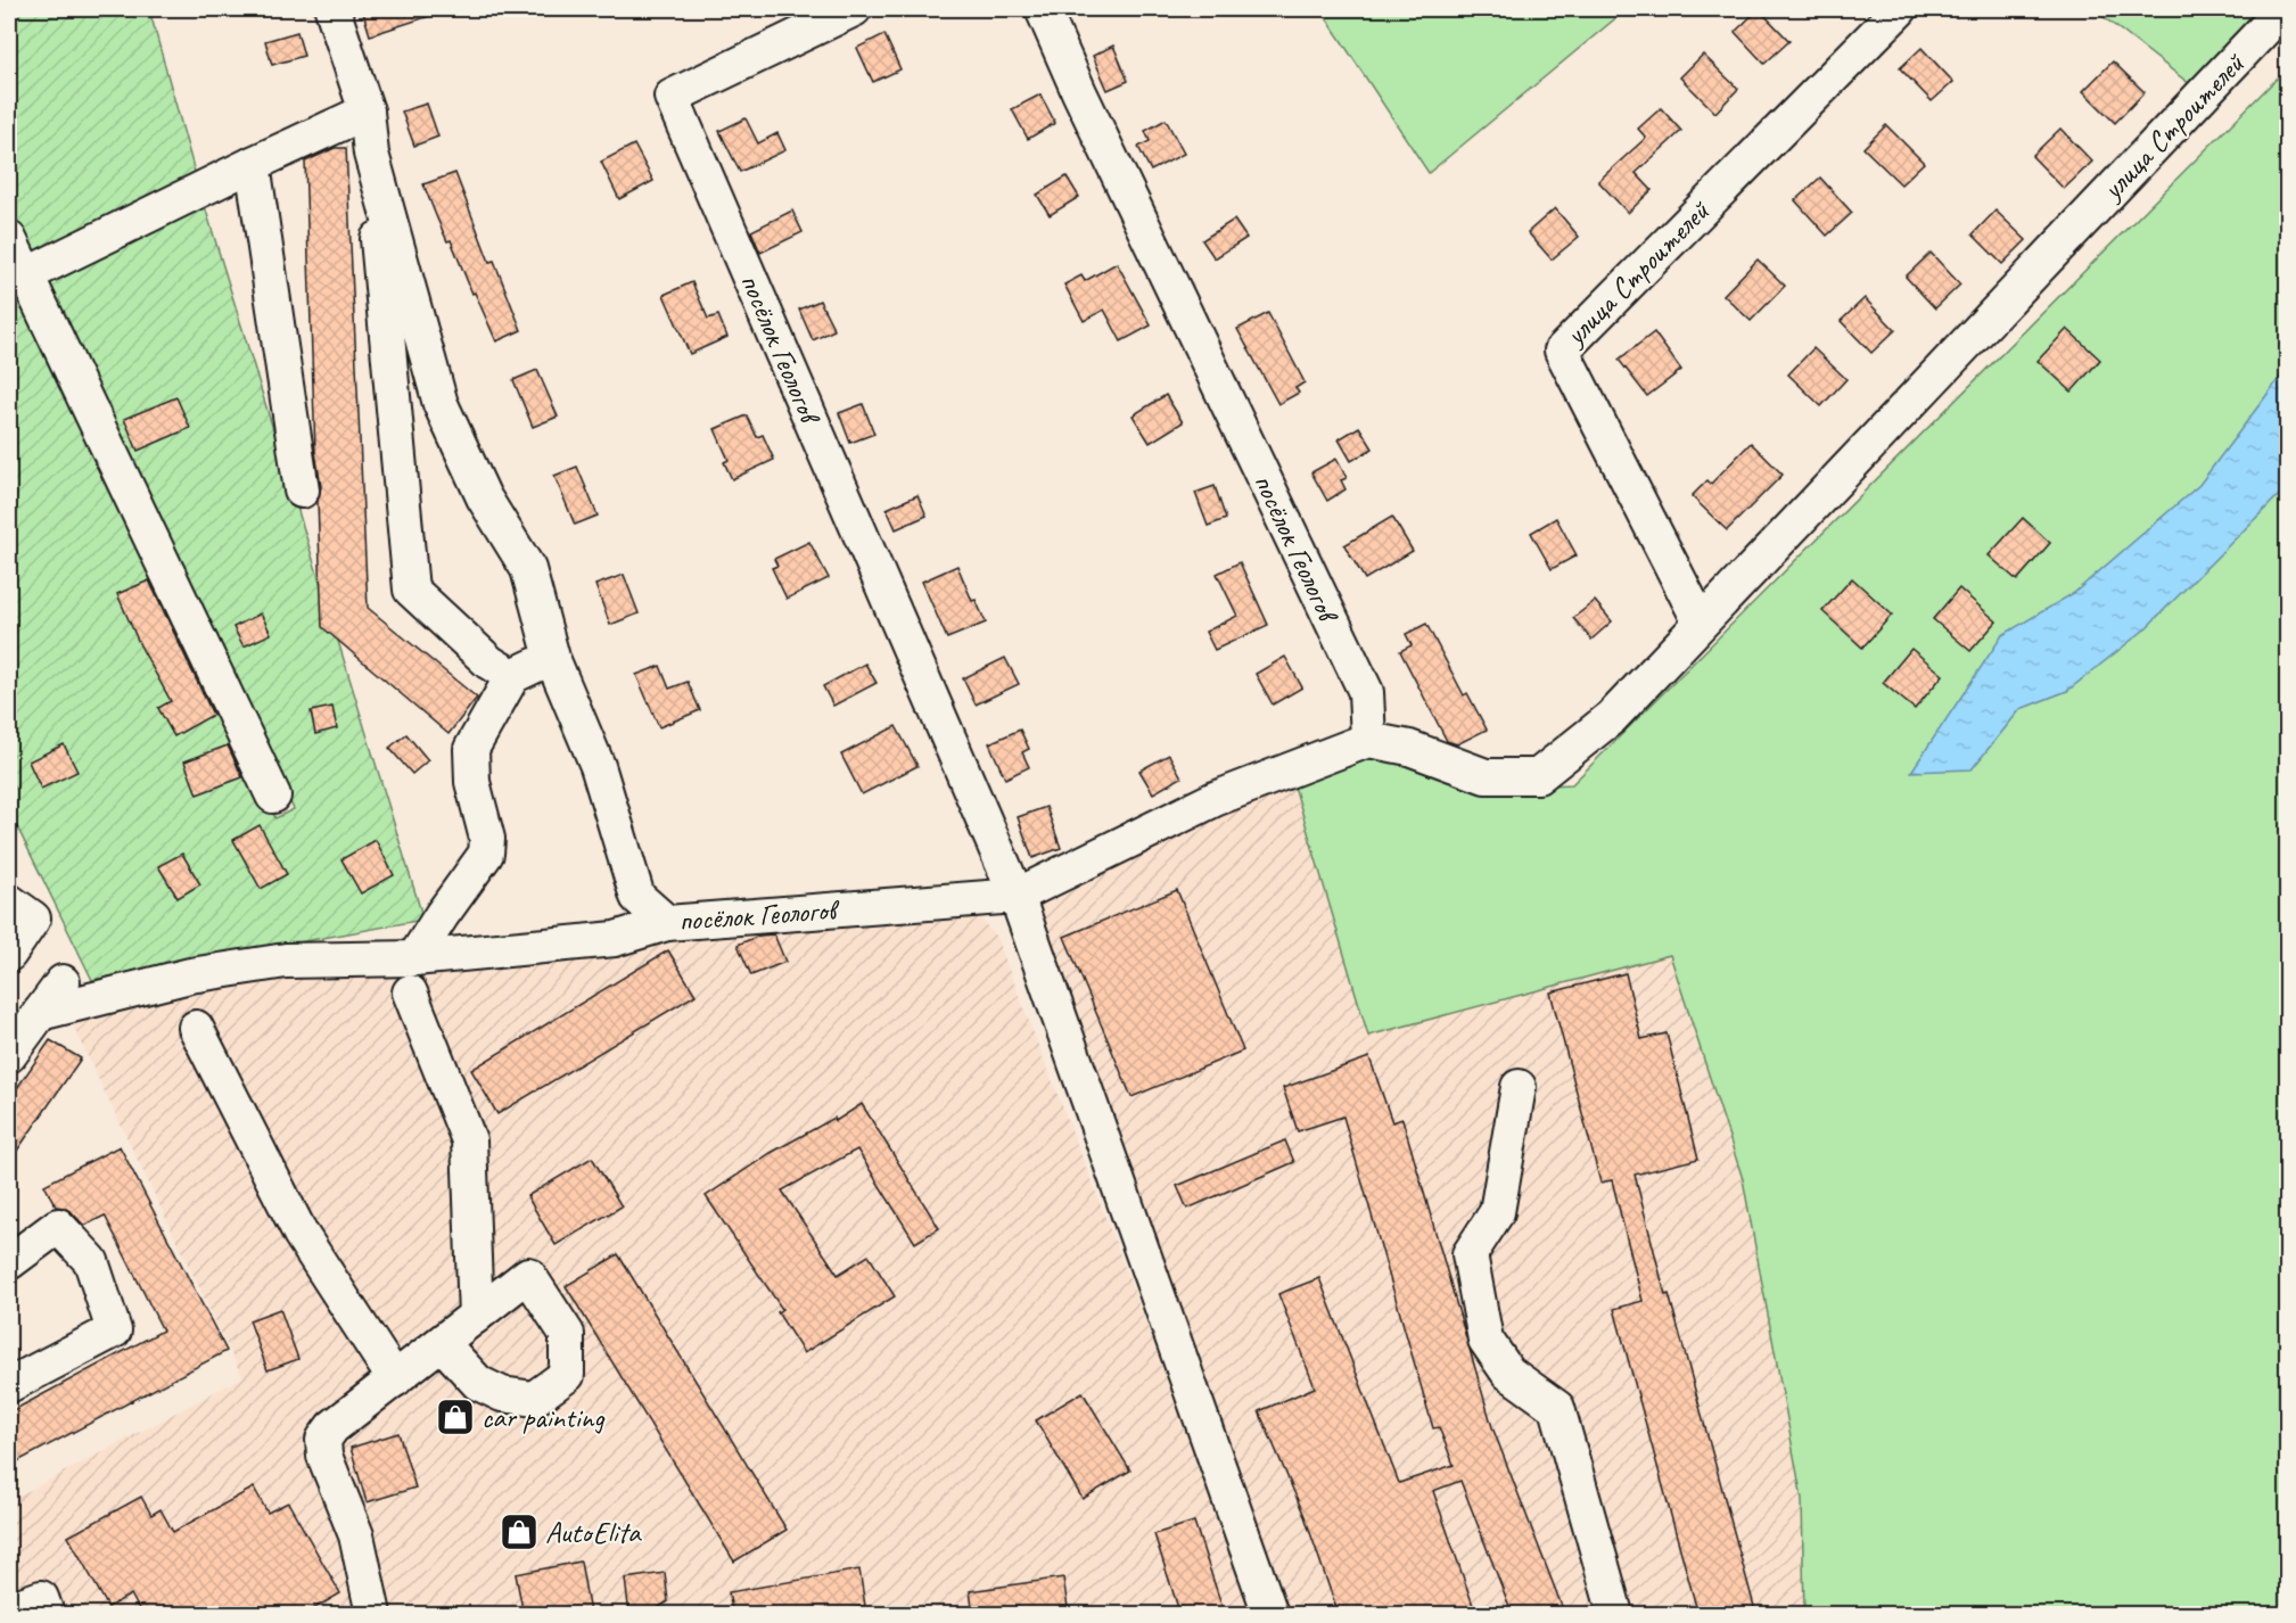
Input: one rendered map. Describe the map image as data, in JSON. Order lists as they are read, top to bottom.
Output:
{
  "streets": {
    "street": ["улица Строителей", "посёлок Геологов"]
  },
  "crossings": [
    ["улица Строителей", "посёлок Геологов"]
  ],
  "places": {
    "shop": ["car painting", "AutoElita"]
  }
}
